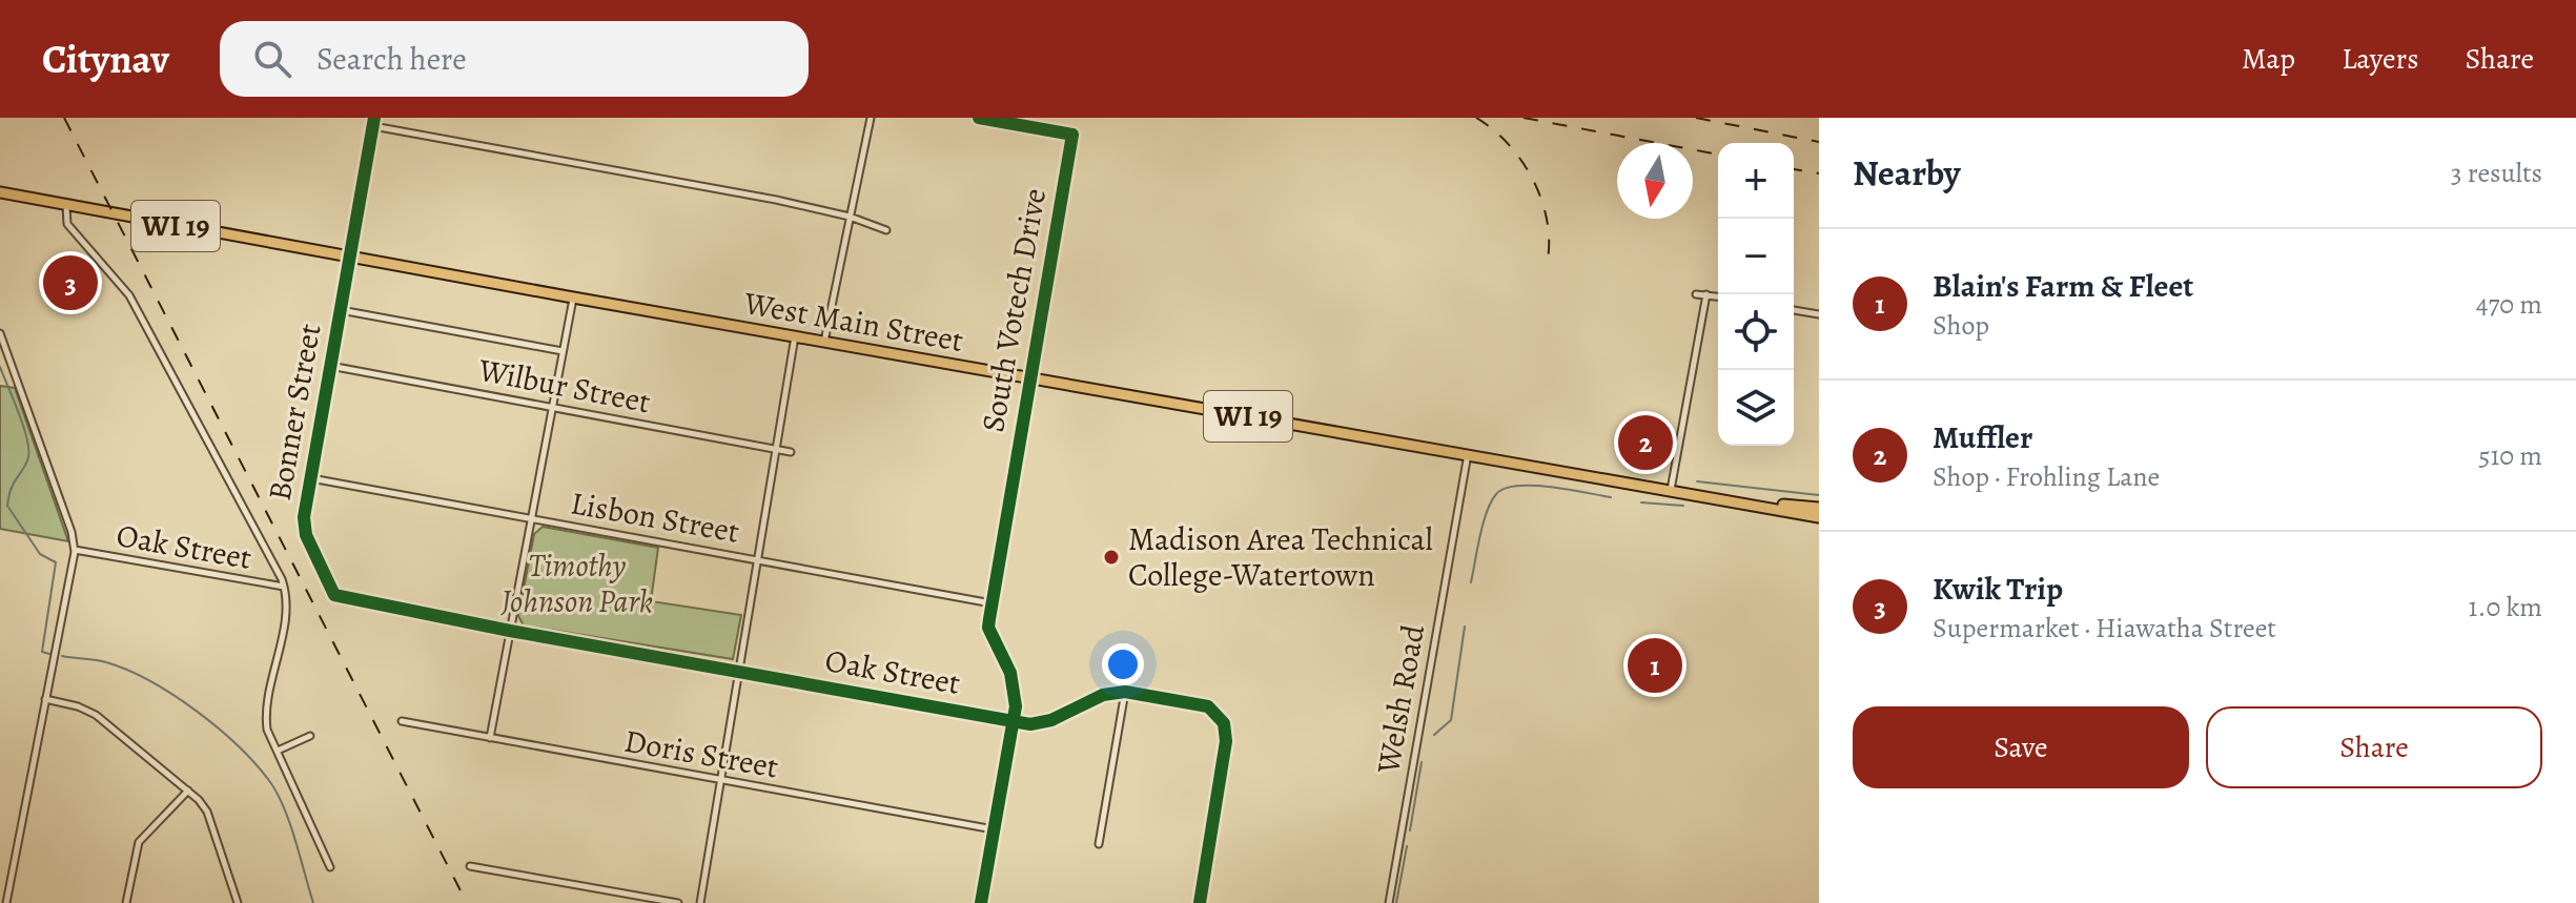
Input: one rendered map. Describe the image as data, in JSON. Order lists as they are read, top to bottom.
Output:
{
  "streets": {
    "main road": ["WI 19", "West Main Street"],
    "street": [
      "South Votech Drive",
      "Wilbur Street",
      "Bonner Street",
      "Lisbon Street",
      "Oak Street",
      "Welsh Road",
      "Doris Street"
    ]
  },
  "crossings": [
    ["South Votech Drive", "West Main Street"],
    ["South Votech Drive", "Lisbon Street"],
    ["South Votech Drive", "Oak Street"],
    ["South Votech Drive", "Doris Street"],
    ["West Main Street", "Bonner Street"],
    ["West Main Street", "Welsh Road"],
    ["Wilbur Street", "Bonner Street"],
    ["Bonner Street", "Lisbon Street"],
    ["Bonner Street", "Oak Street"]
  ],
  "parks": ["Timothy Johnson Park"],
  "places": ["Madison Area Technical College-Watertown"],
  "north": "bottom",
  "page": {
    "header": "Citynav",
    "search": "Search here",
    "nav": ["Map", "Layers", "Share"],
    "heading": ["Nearby", "3 results"],
    "map_buttons": ["+", "−"],
    "list": [
      {
        "mark": "1",
        "name": "Blain's Farm & Fleet",
        "note": "Shop",
        "value": "470 m"
      },
      {
        "mark": "2",
        "name": "Muffler",
        "note": "Shop · Frohling Lane",
        "value": "510 m"
      },
      {
        "mark": "3",
        "name": "Kwik Trip",
        "note": "Supermarket · Hiawatha Street",
        "value": "1.0 km"
      }
    ],
    "pins": ["3", "2", "1"],
    "buttons": ["Save", "Share"]
  }
}
